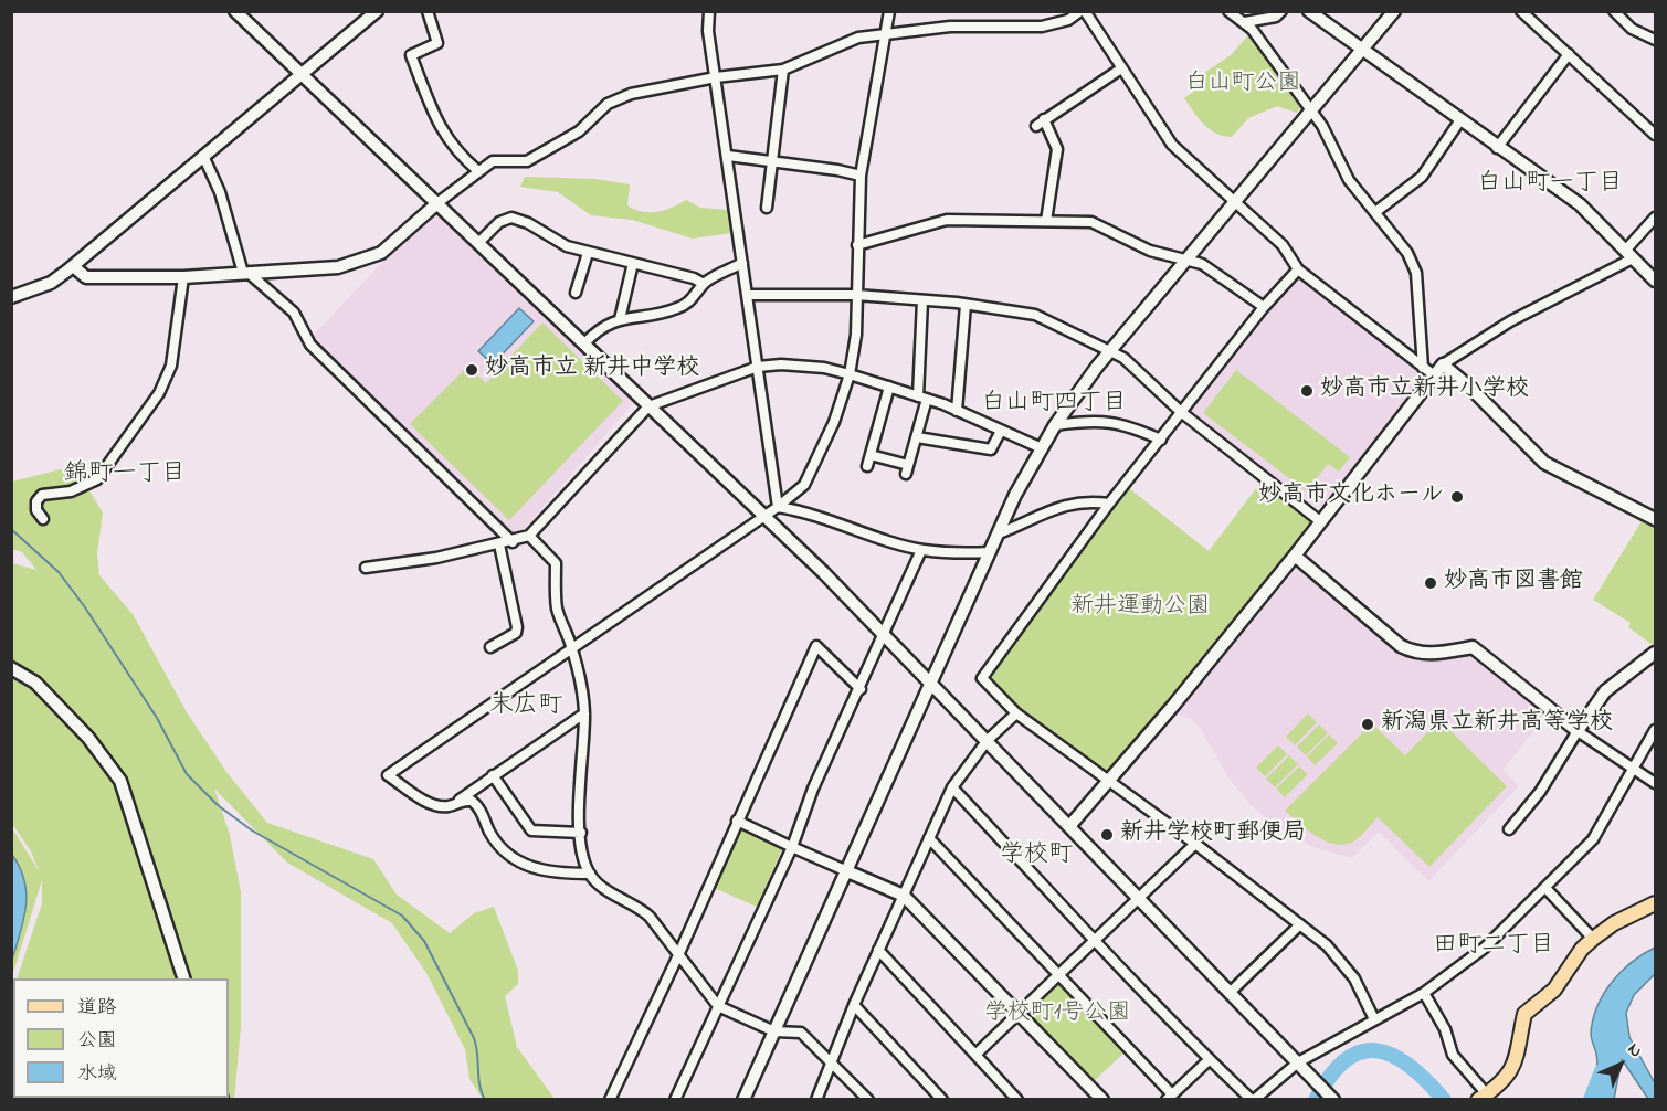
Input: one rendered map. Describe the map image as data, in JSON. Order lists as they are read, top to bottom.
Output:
{
  "districts": [
    "白山町一丁目",
    "白山町四丁目",
    "錦町一丁目",
    "末広町",
    "学校町",
    "田町二丁目"
  ],
  "parks": ["白山町公園", "新井運動公園", "学校町1号公園"],
  "places": [
    "妙高市立 新井中学校",
    "妙高市立新井小学校",
    "妙高市文化ホール",
    "妙高市図書館",
    "新潟県立新井高等学校",
    "新井学校町郵便局"
  ],
  "legend": ["道路", "公園", "水域"],
  "north": "top right"
}
